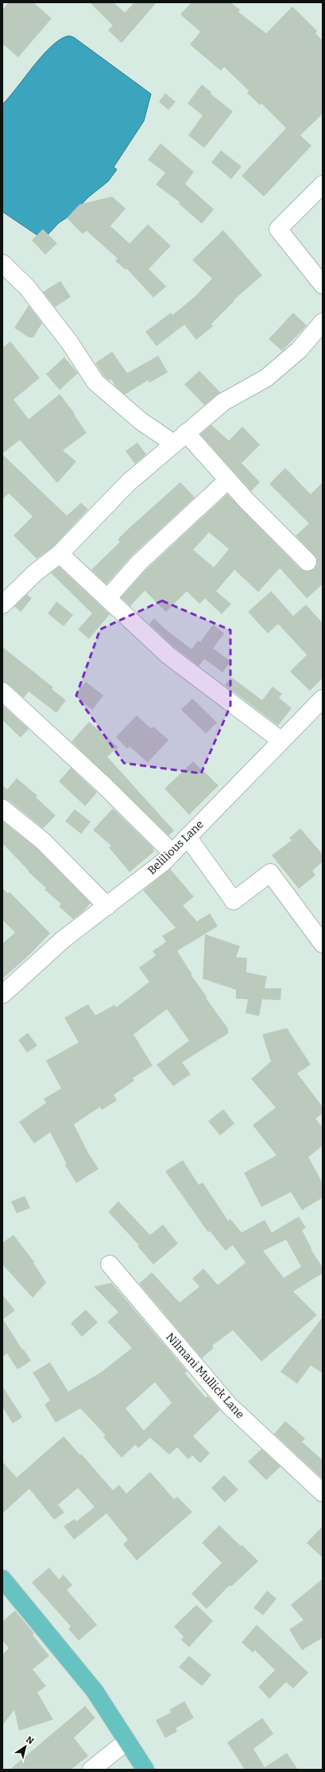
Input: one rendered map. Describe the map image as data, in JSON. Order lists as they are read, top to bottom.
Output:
{
  "streets": {
    "street": ["Belilious Lane", "Nilmani Mullick Lane"]
  },
  "north": "top right"
}
